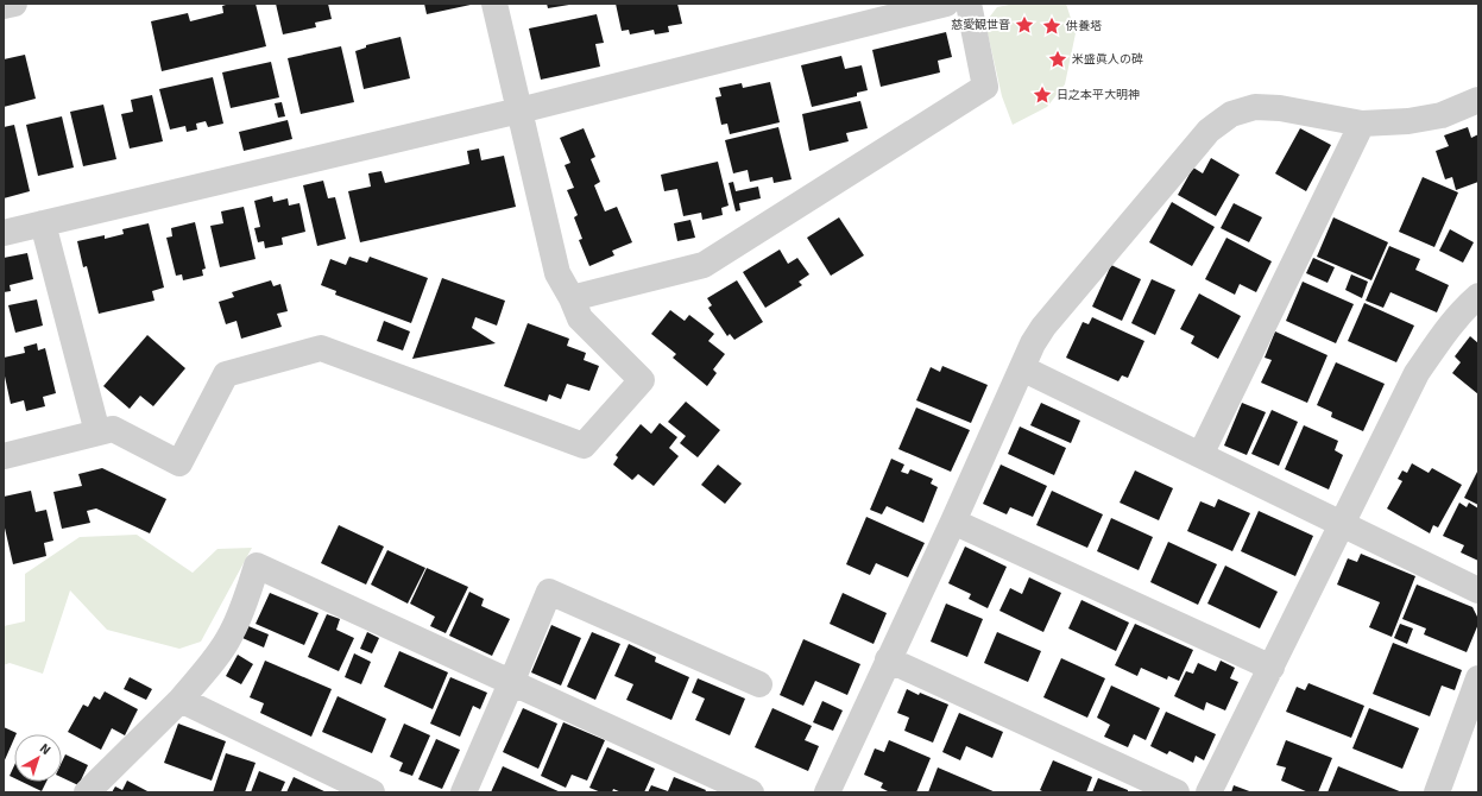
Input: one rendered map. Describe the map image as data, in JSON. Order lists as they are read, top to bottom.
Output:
{
  "places": {
    "place": [
      "慈愛観世音",
      "供養塔",
      "米盛眞人の碑",
      "日之本平大明神"
    ]
  },
  "north": "top right"
}
